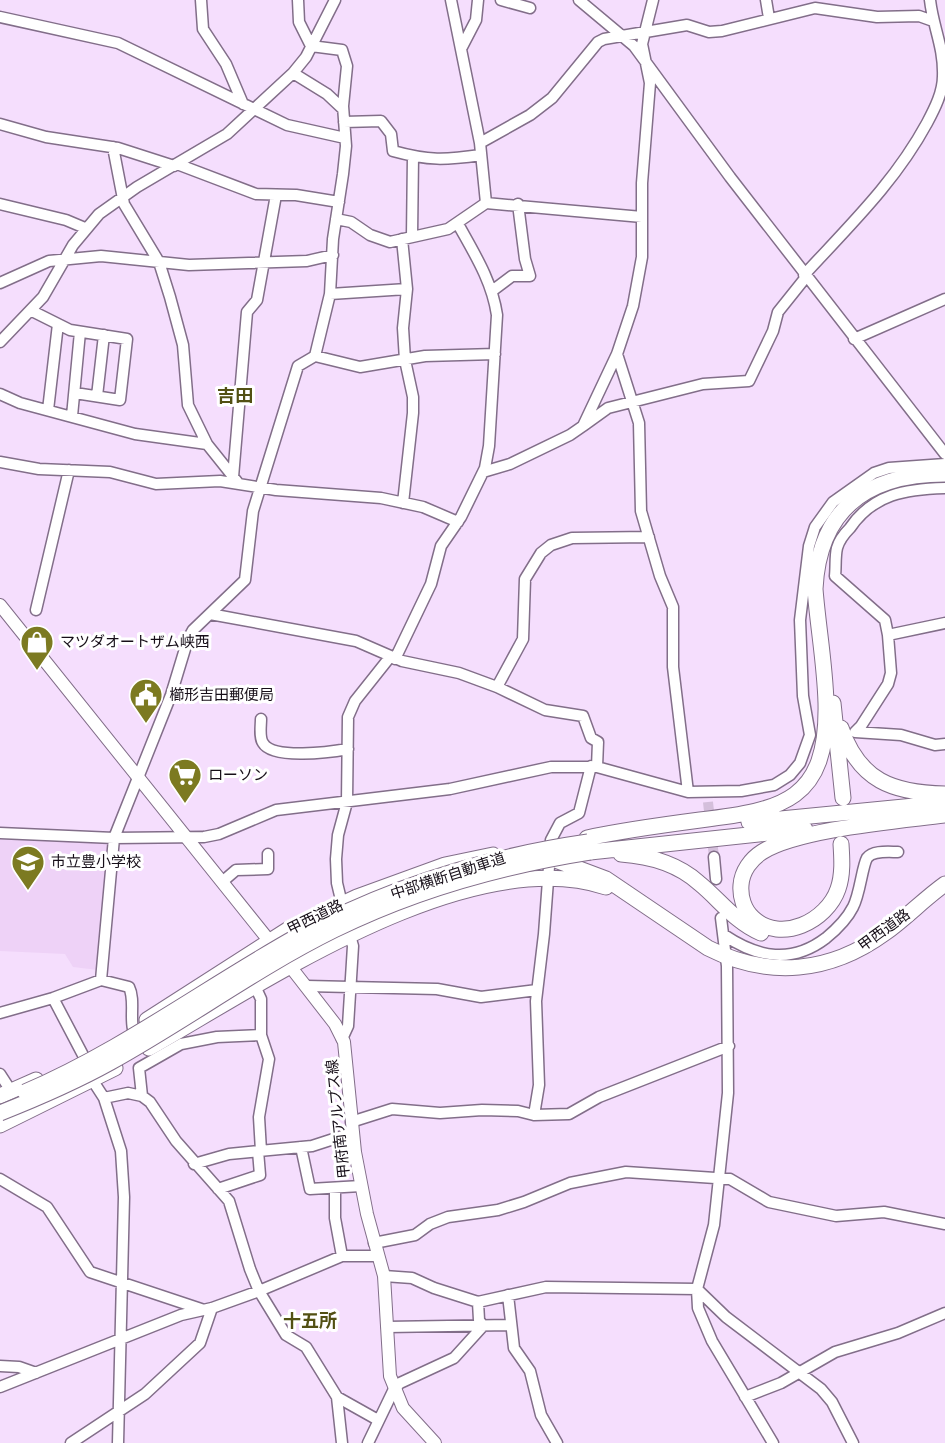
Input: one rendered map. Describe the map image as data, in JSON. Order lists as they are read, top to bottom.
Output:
{
  "streets": {
    "highway": ["中部横断自動車道", "甲西道路"],
    "main road": ["甲府南アルプス線"]
  },
  "crossings": [
    ["中部横断自動車道", "甲西道路"],
    ["甲西道路", "甲府南アルプス線"]
  ],
  "districts": ["吉田", "十五所"],
  "places": {
    "shop": ["マツダオートザム峡西"],
    "public building": ["櫛形吉田郵便局"],
    "supermarket": ["ローソン"],
    "school or university": ["市立豊小学校"]
  }
}
